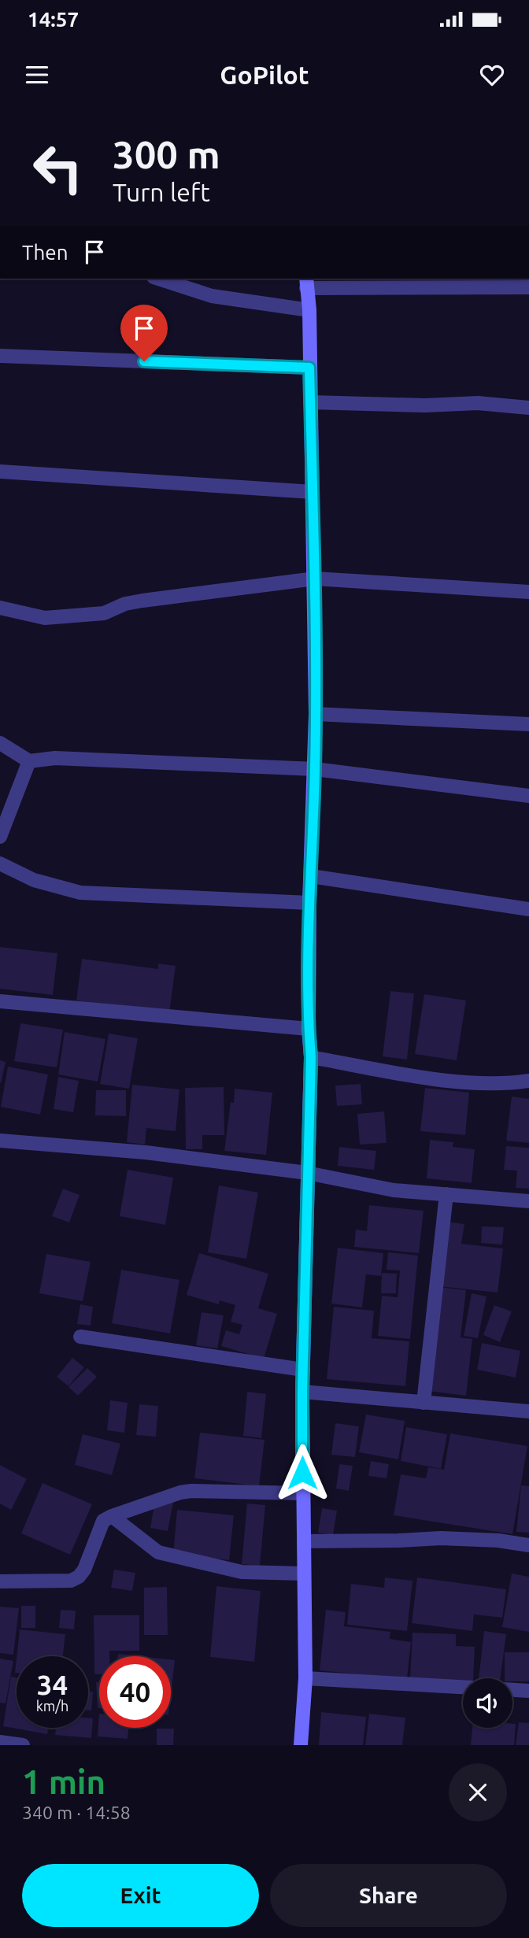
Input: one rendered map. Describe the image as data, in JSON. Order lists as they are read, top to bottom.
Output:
{
  "page": {
    "status": "14:57",
    "header": "GoPilot",
    "turn": ["300 m", "Turn left"],
    "then": "Then",
    "speed": "34 km/h",
    "limit": "40",
    "heading": ["1 min", "340 m · 14:58"],
    "buttons": ["Exit", "Share"]
  }
}
